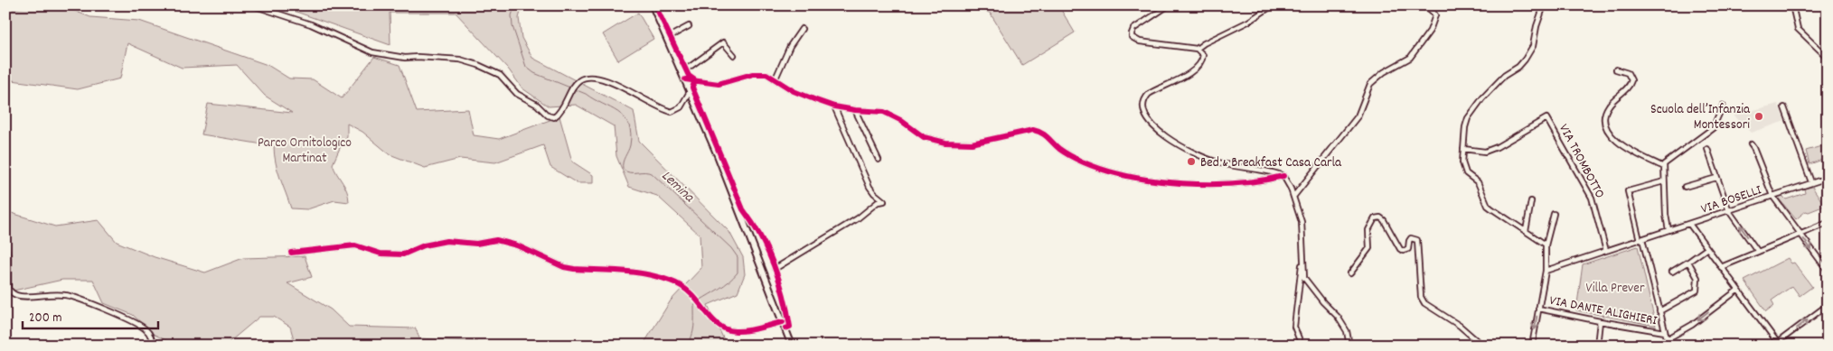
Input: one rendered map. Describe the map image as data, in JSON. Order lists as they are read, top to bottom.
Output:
{
  "streets": {
    "street": ["VIA TROMBOTTO", "VIA BOSELLI", "VIA DANTE ALIGHIERI"]
  },
  "crossings": [
    ["VIA TROMBOTTO", "VIA BOSELLI"]
  ],
  "water": ["Lemina"],
  "parks": ["Parco Ornitologico Martinat", "Villa Prever"],
  "places": ["Scuola dell’Infanzia Montessori", "Bed & Breakfast Casa Carla"],
  "scale_bar": "200 m"
}
